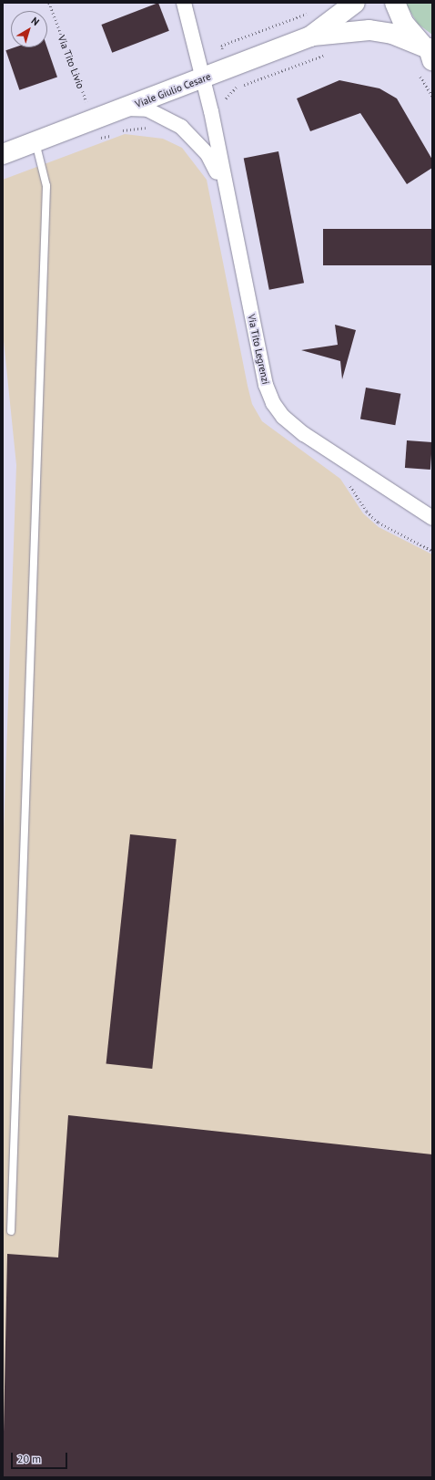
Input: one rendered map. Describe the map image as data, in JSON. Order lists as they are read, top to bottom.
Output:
{
  "streets": {
    "street": ["Viale Giulio Cesare", "Via Tito Legrenzi"],
    "path": ["Via Tito Livio"]
  },
  "crossings": [
    ["Via Tito Livio", "Viale Giulio Cesare"],
    ["Viale Giulio Cesare", "Via Tito Legrenzi"]
  ],
  "scale_bar": "20 m",
  "north": "top right"
}
